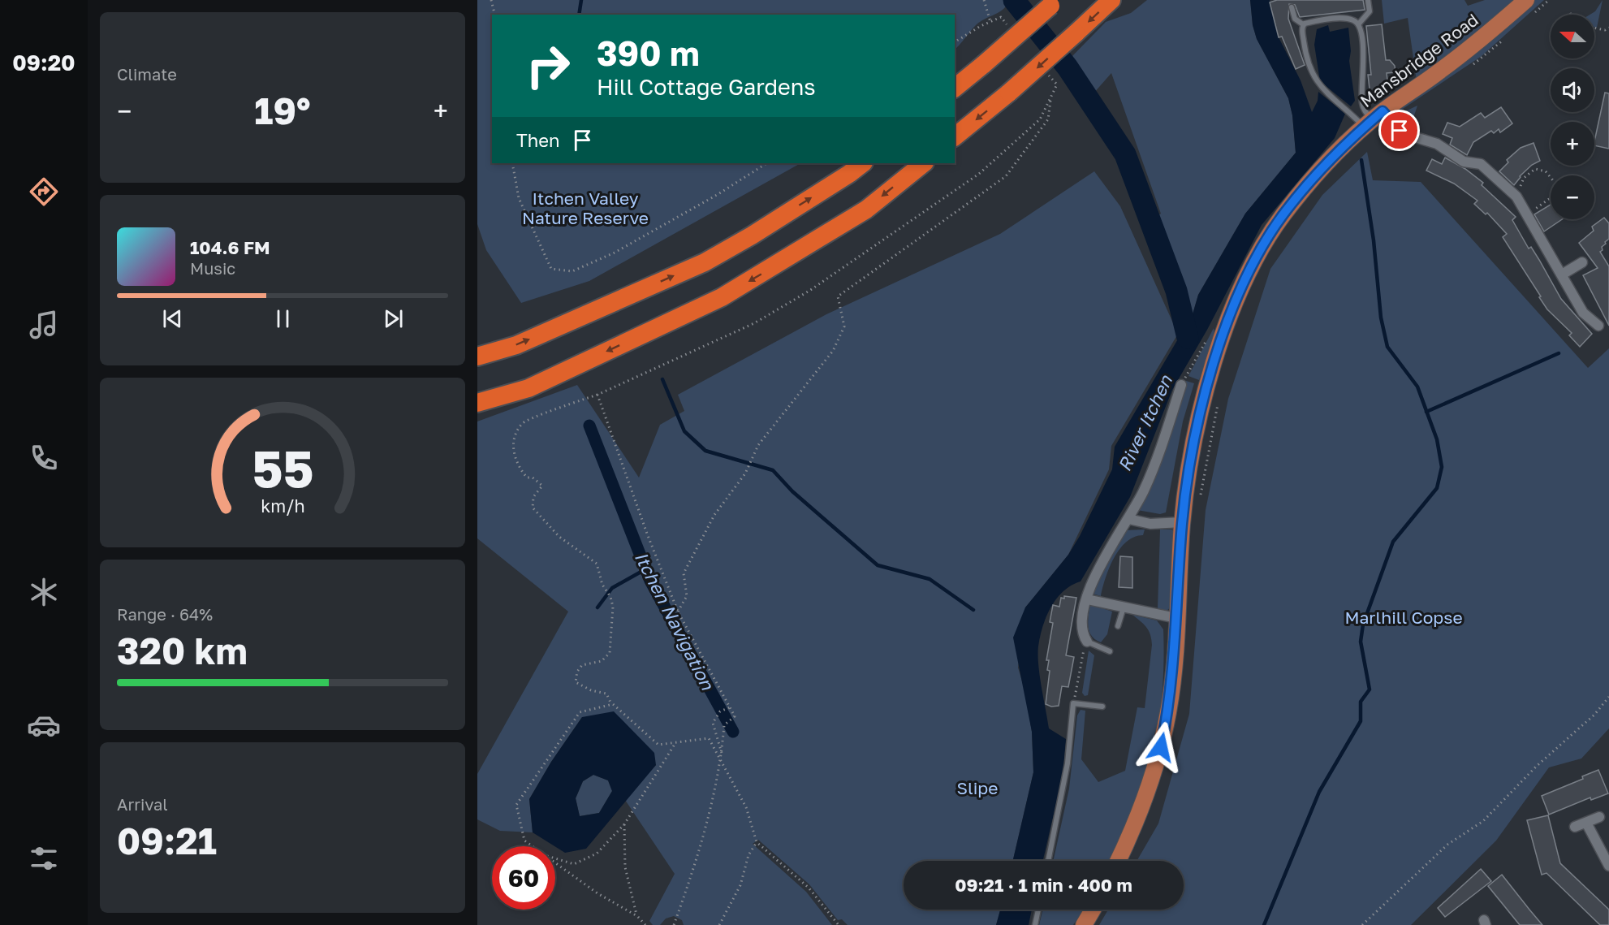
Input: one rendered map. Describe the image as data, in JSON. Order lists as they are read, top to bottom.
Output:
{
  "streets": {
    "main road": ["Mansbridge Road"]
  },
  "water": ["River Itchen", "Itchen Navigation"],
  "parks": ["Itchen Valley Nature Reserve", "Marlhill Copse", "Slipe"],
  "north": "left",
  "page": {
    "tabs": "09:20",
    "tile": [
      "Climate",
      ["Range · 64%", "320 km"],
      ["Arrival", "09:21"]
    ],
    "map_buttons": ["+", "−"],
    "turn": ["390 m", "Hill Cottage Gardens"],
    "heat": ["−", "19°", "+"],
    "then": "Then",
    "song": ["104.6 FM", "Music"],
    "limit": "60",
    "trip": "09:21 · 1 min · 400 m",
    "gauge": ["55", "km/h"]
  }
}
